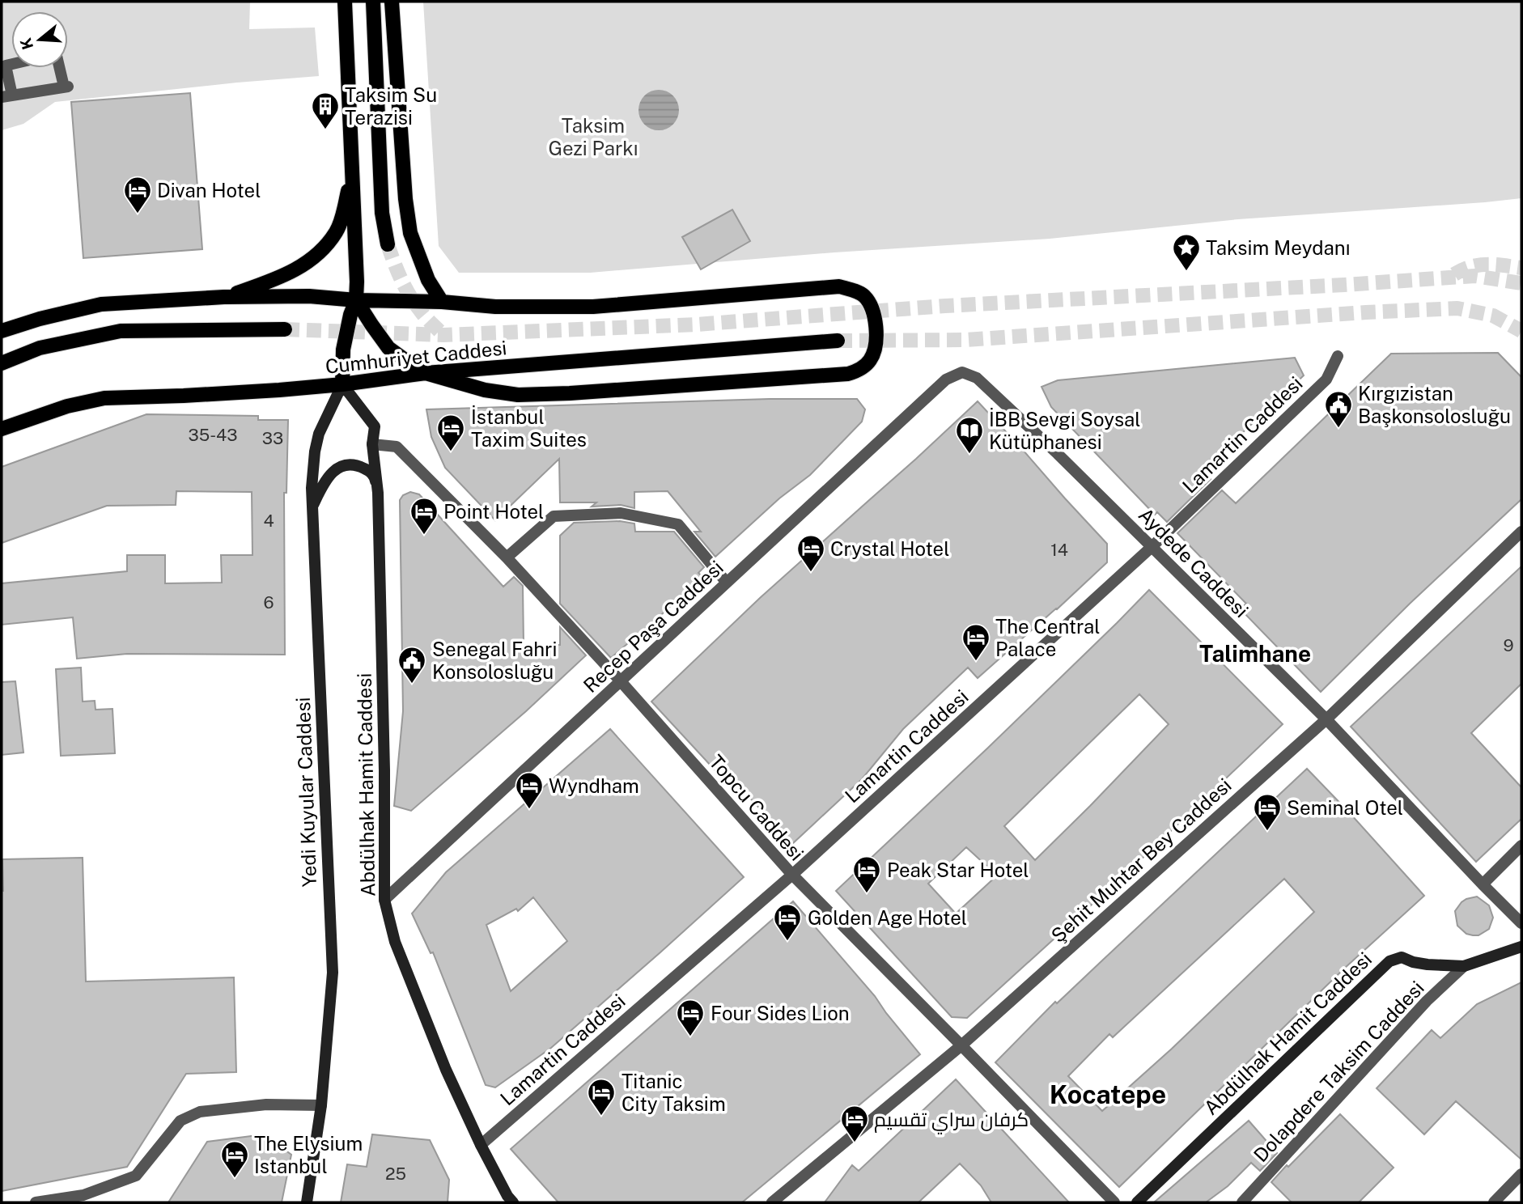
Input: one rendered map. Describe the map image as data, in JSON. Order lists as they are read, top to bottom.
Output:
{
  "streets": {
    "main road": ["Cumhuriyet Caddesi", "Abdülhak Hamit Caddesi", "Yedi Kuyular Caddesi"],
    "street": [
      "Lamartin Caddesi",
      "Aydede Caddesi",
      "Recep Paşa Caddesi",
      "Topcu Caddesi",
      "Şehit Muhtar Bey Caddesi",
      "Dolapdere Taksim Caddesi"
    ]
  },
  "crossings": [
    ["Cumhuriyet Caddesi", "Abdülhak Hamit Caddesi"],
    ["Cumhuriyet Caddesi", "Yedi Kuyular Caddesi"],
    ["Lamartin Caddesi", "Aydede Caddesi"],
    ["Lamartin Caddesi", "Abdülhak Hamit Caddesi"],
    ["Lamartin Caddesi", "Topcu Caddesi"],
    ["Aydede Caddesi", "Recep Paşa Caddesi"],
    ["Aydede Caddesi", "Şehit Muhtar Bey Caddesi"],
    ["Recep Paşa Caddesi", "Abdülhak Hamit Caddesi"],
    ["Recep Paşa Caddesi", "Topcu Caddesi"],
    ["Abdülhak Hamit Caddesi", "Yedi Kuyular Caddesi"],
    ["Abdülhak Hamit Caddesi", "Topcu Caddesi"],
    ["Abdülhak Hamit Caddesi", "Dolapdere Taksim Caddesi"],
    ["Topcu Caddesi", "Şehit Muhtar Bey Caddesi"]
  ],
  "districts": ["Talimhane", "Kocatepe"],
  "parks": ["Taksim Gezi Parkı"],
  "places": {
    "building": ["Taksim Su Terazisi"],
    "hotel": [
      "Divan Hotel",
      "İstanbul Taxim Suites",
      "Point Hotel",
      "Crystal Hotel",
      "The Central Palace",
      "Wyndham",
      "Seminal Otel",
      "Peak Star Hotel",
      "Golden Age Hotel",
      "Four Sides Lion",
      "Titanic City Taksim",
      "كرفان سراي تقسيم",
      "The Elysium Istanbul"
    ],
    "place": ["Taksim Meydanı"],
    "public building": ["Kırgızistan Başkonsolosluğu", "Senegal Fahri Konsolosluğu"],
    "library": ["İBB Sevgi Soysal Kütüphanesi"]
  },
  "house_numbers": [
    "35-43",
    "33",
    "4",
    "14",
    "6",
    "9",
    "25"
  ],
  "north": "left"
}
